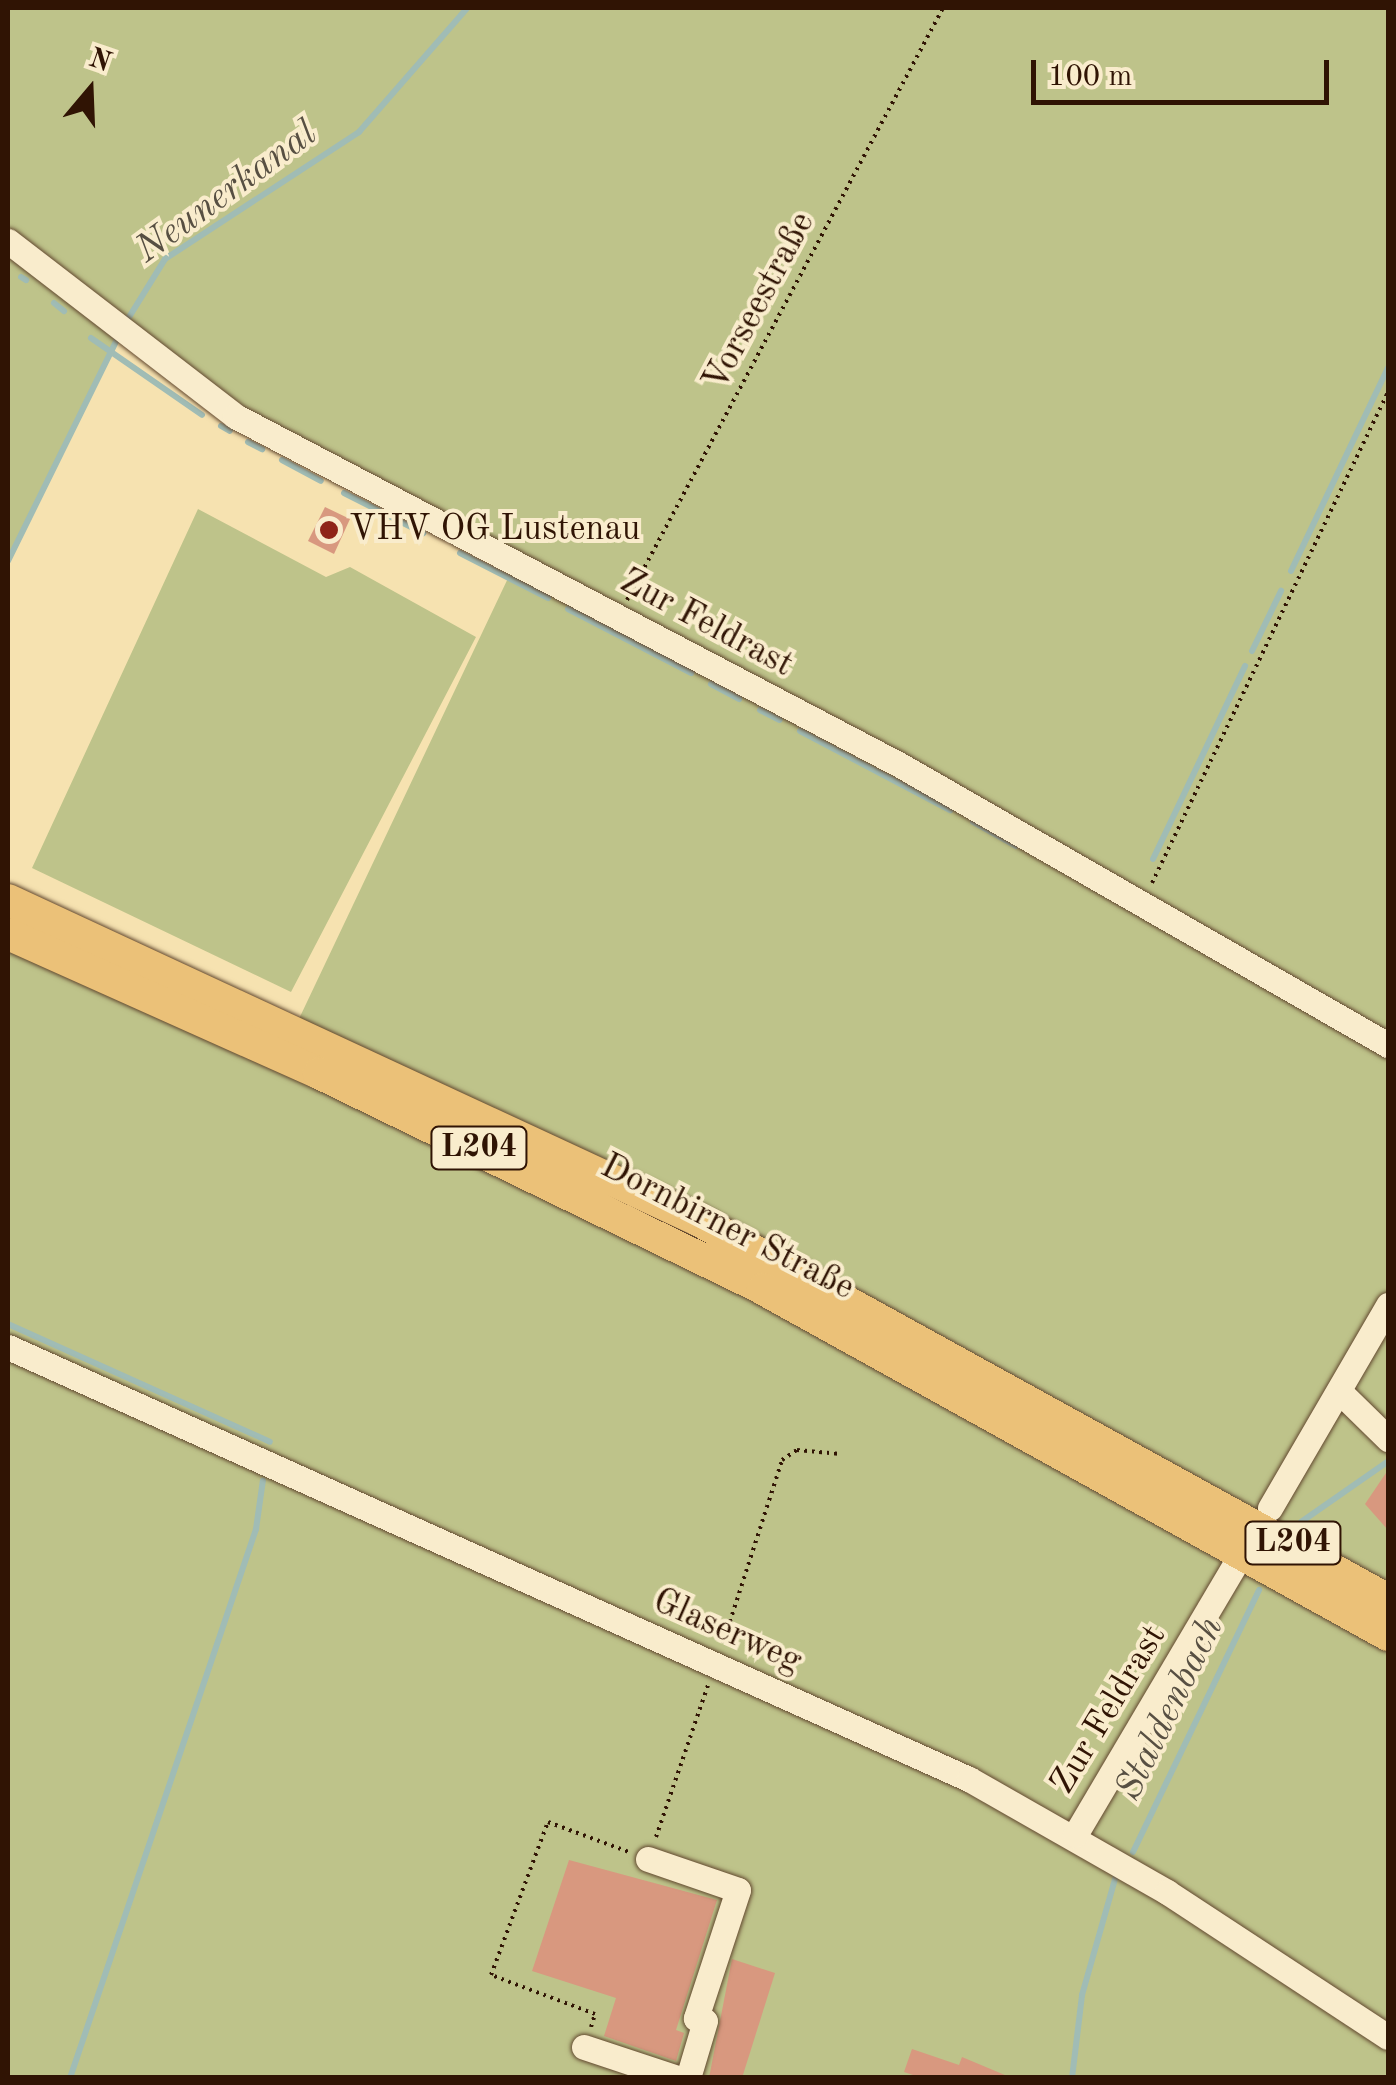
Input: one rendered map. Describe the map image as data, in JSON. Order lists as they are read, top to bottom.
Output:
{
  "streets": {
    "main road": ["L204", "Dornbirner Straße"],
    "street": ["Zur Feldrast", "Glaserweg"],
    "path": ["Vorseestraße"]
  },
  "crossings": [
    ["Vorseestraße", "Zur Feldrast"],
    ["Zur Feldrast", "Glaserweg"]
  ],
  "water": ["Neunerkanal", "Staldenbach"],
  "places": ["VHV OG Lustenau"],
  "scale_bar": "100 m",
  "north": "top"
}
